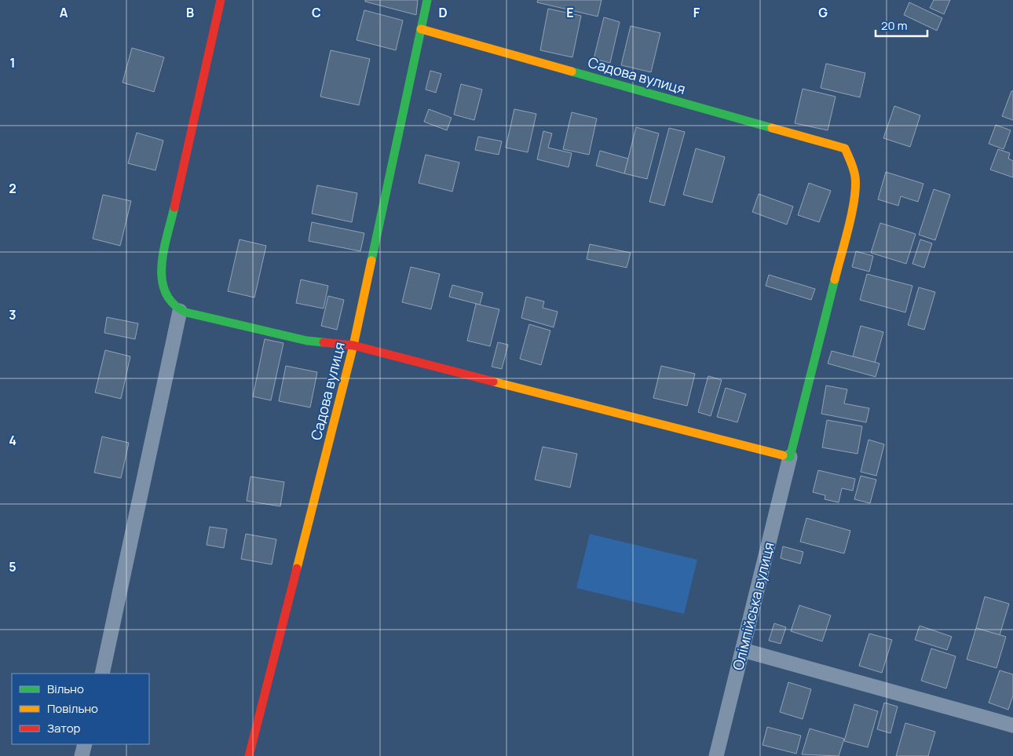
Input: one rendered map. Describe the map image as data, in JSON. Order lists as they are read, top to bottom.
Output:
{
  "streets": {
    "street": ["Садова вулиця", "Олімпійська вулиця"]
  },
  "crossings": [
    ["Садова вулиця", "Олімпійська вулиця"]
  ],
  "legend": ["Вільно", "Повільно", "Затор"],
  "scale_bar": "20 m",
  "grid": {
    "columns": [
      "A",
      "B",
      "C",
      "D",
      "E",
      "F",
      "G"
    ],
    "rows": [
      "1",
      "2",
      "3",
      "4",
      "5"
    ]
  }
}
